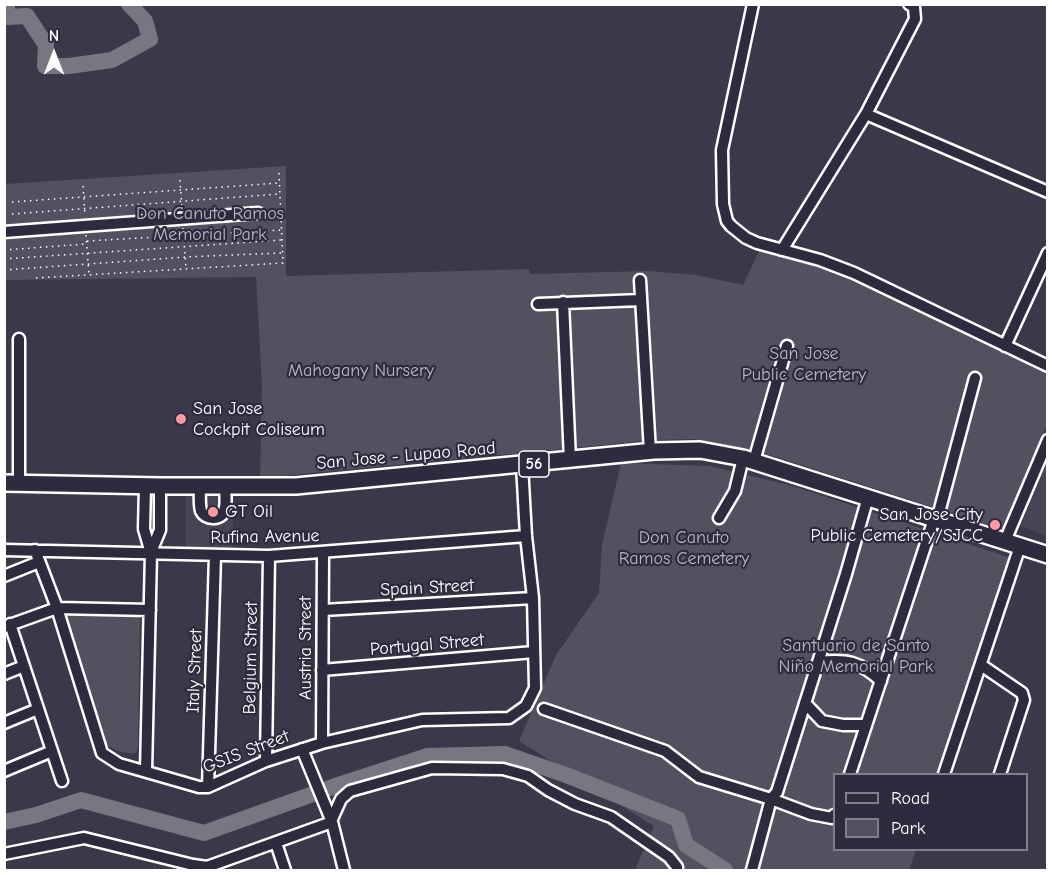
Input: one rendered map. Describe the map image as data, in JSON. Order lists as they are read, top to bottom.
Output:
{
  "streets": {
    "highway": ["San Jose - Lupao Road", "56"],
    "street": [
      "Rufina Avenue",
      "Spain Street",
      "Portugal Street",
      "Austria Street",
      "Belgium Street",
      "Italy Street",
      "GSIS Street"
    ]
  },
  "crossings": [
    ["Rufina Avenue", "Austria Street"],
    ["Rufina Avenue", "Belgium Street"],
    ["Rufina Avenue", "Italy Street"],
    ["Rufina Avenue", "GSIS Street"],
    ["Spain Street", "Austria Street"],
    ["Portugal Street", "Austria Street"],
    ["Portugal Street", "GSIS Street"],
    ["Austria Street", "GSIS Street"],
    ["Belgium Street", "GSIS Street"],
    ["Italy Street", "GSIS Street"]
  ],
  "parks": [
    "Don Canuto Ramos Memorial Park",
    "San Jose Public Cemetery",
    "Mahogany Nursery",
    "Don Canuto Ramos Cemetery",
    "Santuario de Santo Niño Memorial Park"
  ],
  "places": ["San Jose Cockpit Coliseum", "GT Oil", "San Jose City Public Cemetery/SJCC"],
  "legend": ["Road", "Park"],
  "north": "top"
}
